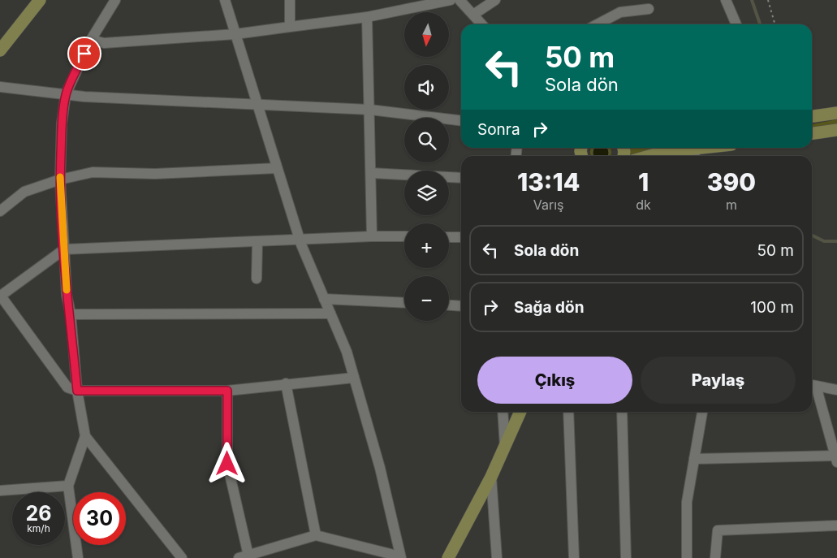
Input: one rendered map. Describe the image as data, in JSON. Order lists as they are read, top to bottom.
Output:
{
  "north": "bottom",
  "page": {
    "map_buttons": ["+", "−"],
    "turn": ["50 m", "Sola dön"],
    "then": "Sonra",
    "eta": [
      "13:14",
      "Varış",
      "1",
      "dk",
      "390",
      "m"
    ],
    "list": [
      {
        "name": "Sola dön",
        "value": "50 m"
      },
      {
        "name": "Sağa dön",
        "value": "100 m"
      }
    ],
    "buttons": ["Çıkış", "Paylaş"],
    "speed": "26 km/h",
    "limit": "30"
  }
}
